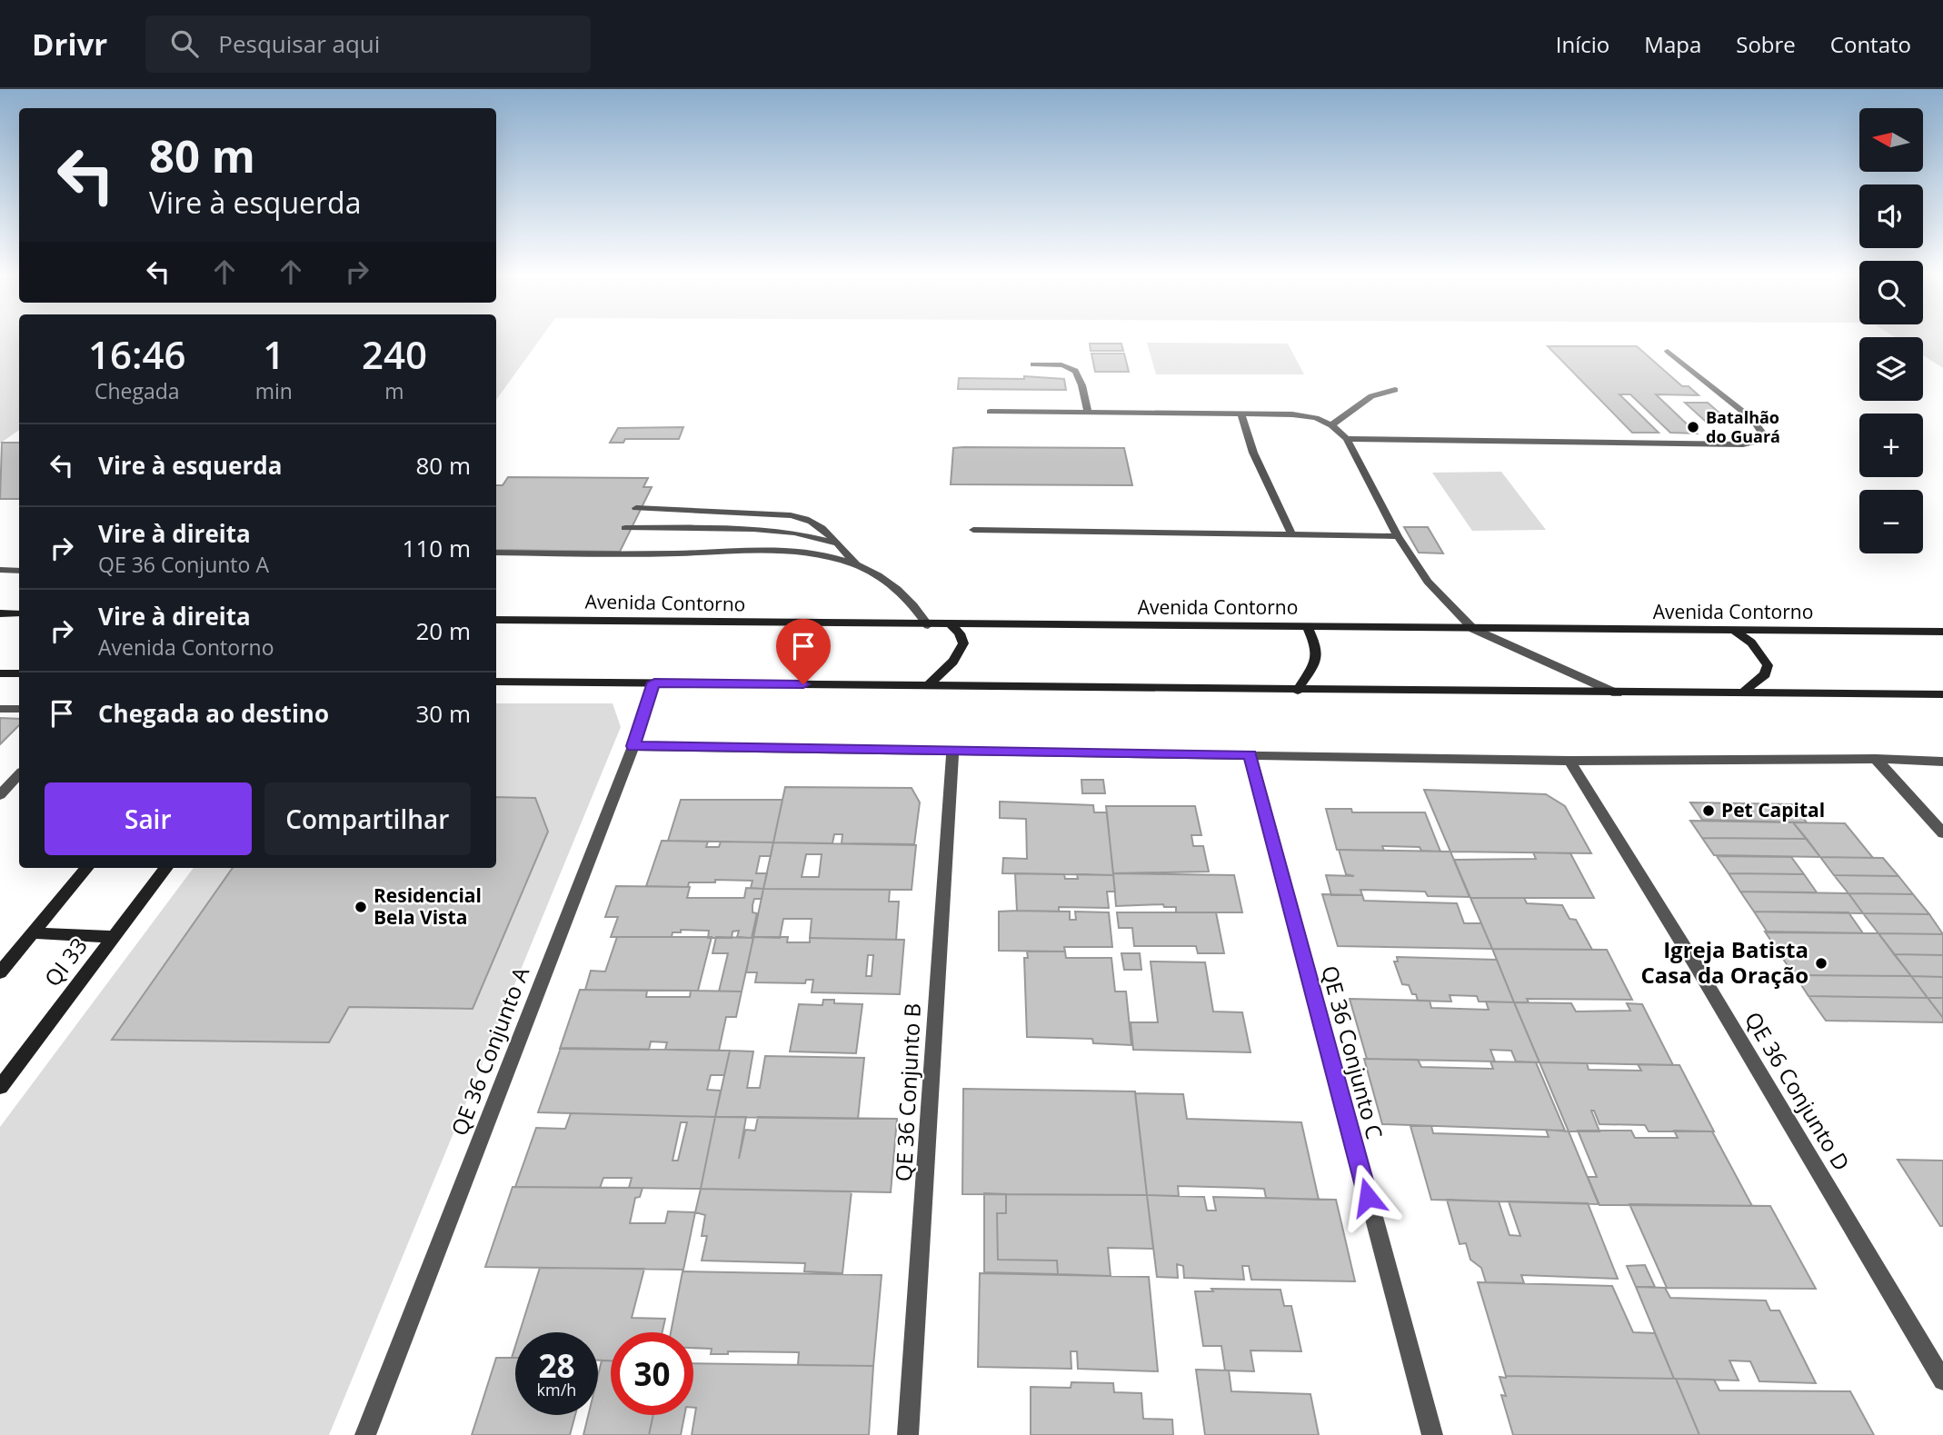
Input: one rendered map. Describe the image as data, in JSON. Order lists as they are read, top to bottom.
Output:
{
  "streets": {
    "main road": ["Avenida Contorno", "QI 33"],
    "street": [
      "QE 36 Conjunto A",
      "QE 36 Conjunto C",
      "QE 36 Conjunto D",
      "QE 36 Conjunto B"
    ]
  },
  "places": [
    "Batalhão do Guará",
    "Pet Capital",
    "Residencial Bela Vista",
    "Igreja Batista Casa da Oração"
  ],
  "north": "left",
  "page": {
    "header": "Drivr",
    "search": "Pesquisar aqui",
    "nav": [
      "Início",
      "Mapa",
      "Sobre",
      "Contato"
    ],
    "map_buttons": ["+", "−"],
    "turn": ["80 m", "Vire à esquerda"],
    "eta": [
      "16:46",
      "Chegada",
      "1",
      "min",
      "240",
      "m"
    ],
    "list": [
      {
        "name": "Vire à esquerda",
        "value": "80 m"
      },
      {
        "name": "Vire à direita",
        "note": "QE 36 Conjunto A",
        "value": "110 m"
      },
      {
        "name": "Vire à direita",
        "note": "Avenida Contorno",
        "value": "20 m"
      },
      {
        "name": "Chegada ao destino",
        "value": "30 m"
      }
    ],
    "buttons": ["Sair", "Compartilhar"],
    "speed": "28 km/h",
    "limit": "30"
  }
}
